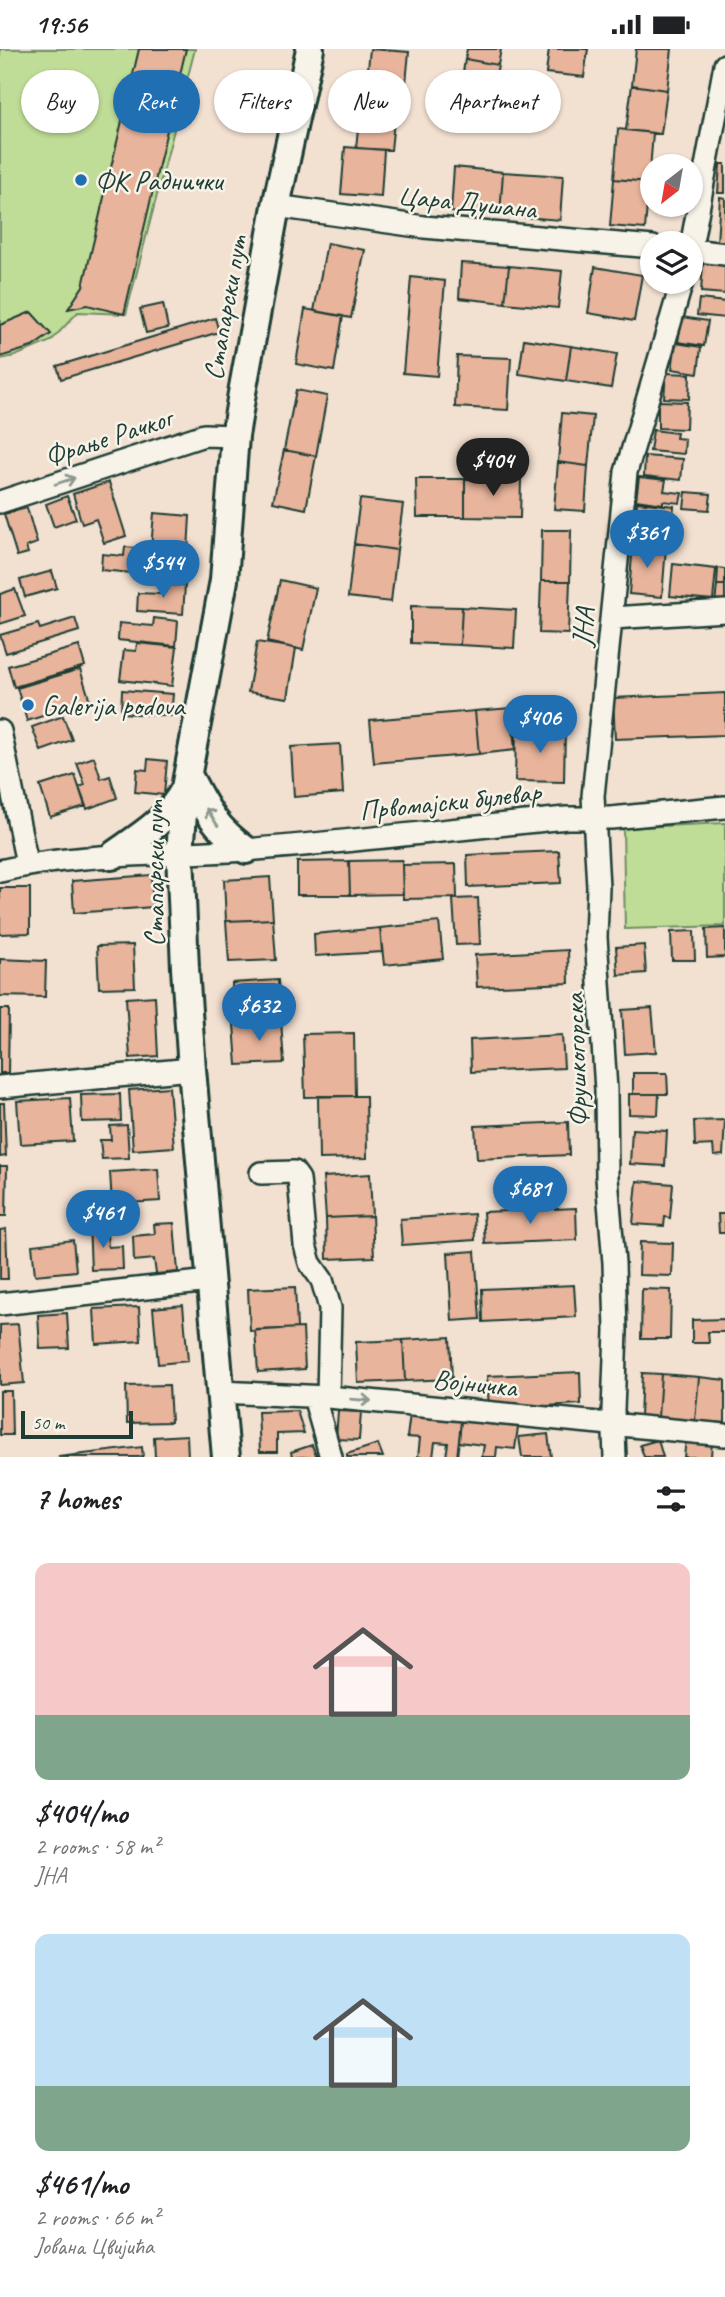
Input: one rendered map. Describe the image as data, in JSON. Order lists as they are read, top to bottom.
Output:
{
  "streets": {
    "main road": ["Стапарски пут"],
    "street": [
      "Цара Душана",
      "Фрање Рачког",
      "ЈНА",
      "Првомајски булевар",
      "Фрушкогорска",
      "Војничка"
    ]
  },
  "crossings": [
    ["Цара Душана", "Стапарски пут"],
    ["Стапарски пут", "Фрање Рачког"],
    ["Стапарски пут", "Првомајски булевар"],
    ["Стапарски пут", "Војничка"],
    ["ЈНА", "Првомајски булевар"],
    ["ЈНА", "Фрушкогорска"],
    ["Првомајски булевар", "Фрушкогорска"],
    ["Фрушкогорска", "Војничка"]
  ],
  "one_way": ["Фрање Рачког", "Војничка"],
  "places": ["ФК Раднички", "Galerija podova"],
  "scale_bar": "50 m",
  "north": "bottom left",
  "page": {
    "status": "19:56",
    "chip": [
      "Buy",
      "Rent",
      "Filters",
      "New",
      "Apartment"
    ],
    "price": [
      "$404",
      "$361",
      "$544",
      "$406",
      "$632",
      "$681",
      "$461"
    ],
    "scale": "50 m",
    "heading": "7 homes",
    "list": [
      {
        "name": "$404/mo",
        "note": "2 rooms · 58 m² · ЈНА"
      },
      {
        "name": "$461/mo",
        "note": "2 rooms · 66 m² · Јована Цвијића"
      }
    ]
  }
}
